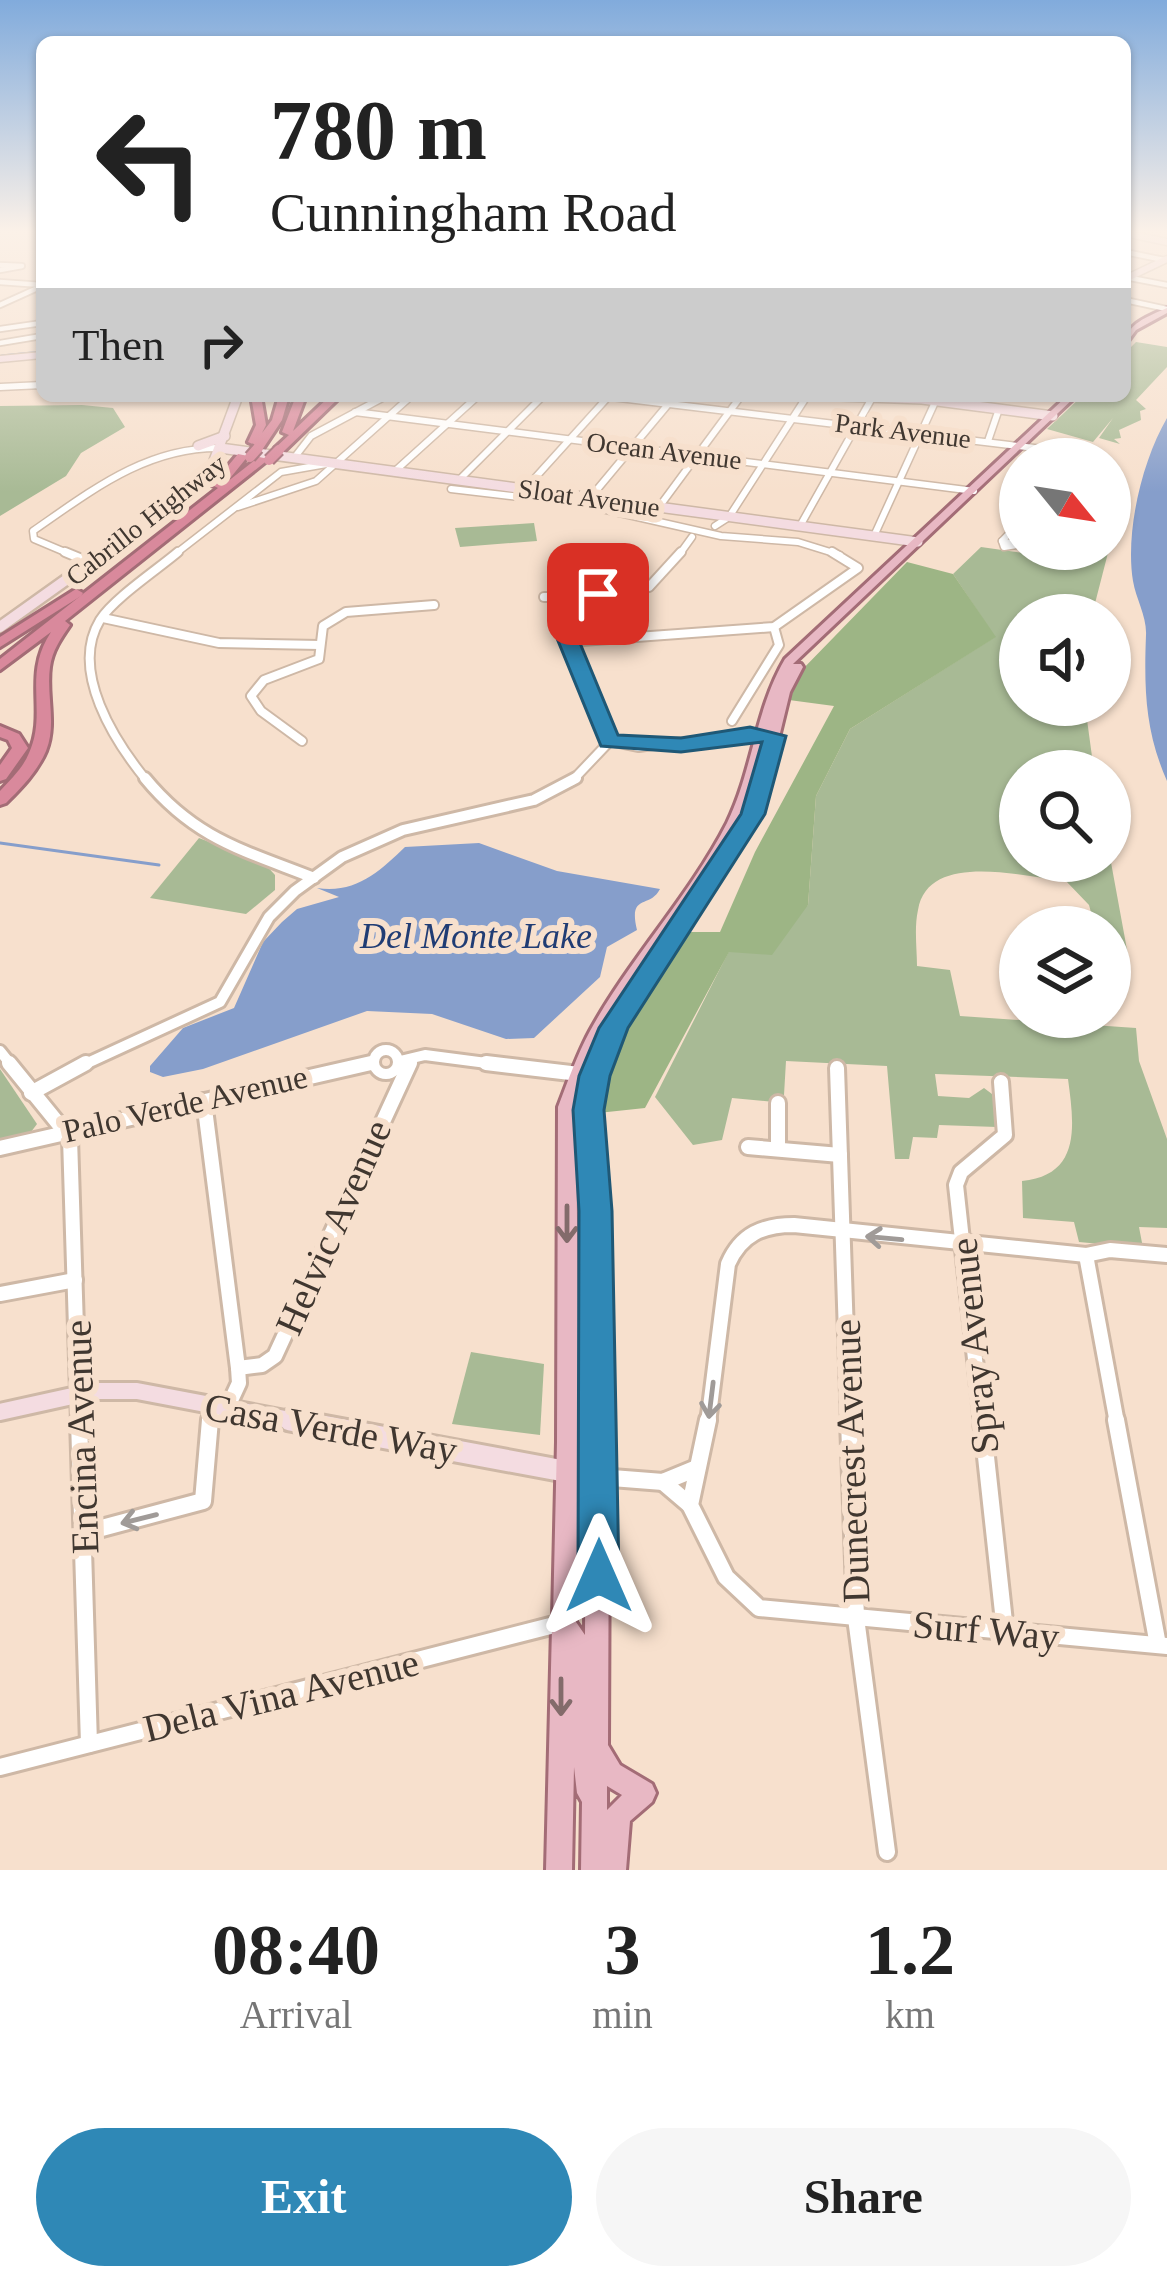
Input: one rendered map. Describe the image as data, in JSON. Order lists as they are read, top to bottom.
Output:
{
  "streets": {
    "highway": ["Cabrillo Highway"],
    "street": [
      "Park Avenue",
      "Ocean Avenue",
      "Sloat Avenue",
      "Palo Verde Avenue",
      "Helvic Avenue",
      "Spray Avenue",
      "Casa Verde Way",
      "Encina Avenue",
      "Dunecrest Avenue",
      "Surf Way",
      "Dela Vina Avenue"
    ]
  },
  "crossings": [
    ["Sloat Avenue", "Cabrillo Highway"],
    ["Palo Verde Avenue", "Helvic Avenue"],
    ["Palo Verde Avenue", "Encina Avenue"],
    ["Spray Avenue", "Surf Way"],
    ["Casa Verde Way", "Encina Avenue"],
    ["Encina Avenue", "Dela Vina Avenue"],
    ["Dunecrest Avenue", "Surf Way"]
  ],
  "water": ["Del Monte Lake"],
  "north": "bottom right",
  "page": {
    "turn": ["780 m", "Cunningham Road"],
    "then": "Then",
    "eta": [
      "08:40",
      "Arrival",
      "3",
      "min",
      "1.2",
      "km"
    ],
    "buttons": ["Exit", "Share"]
  }
}
